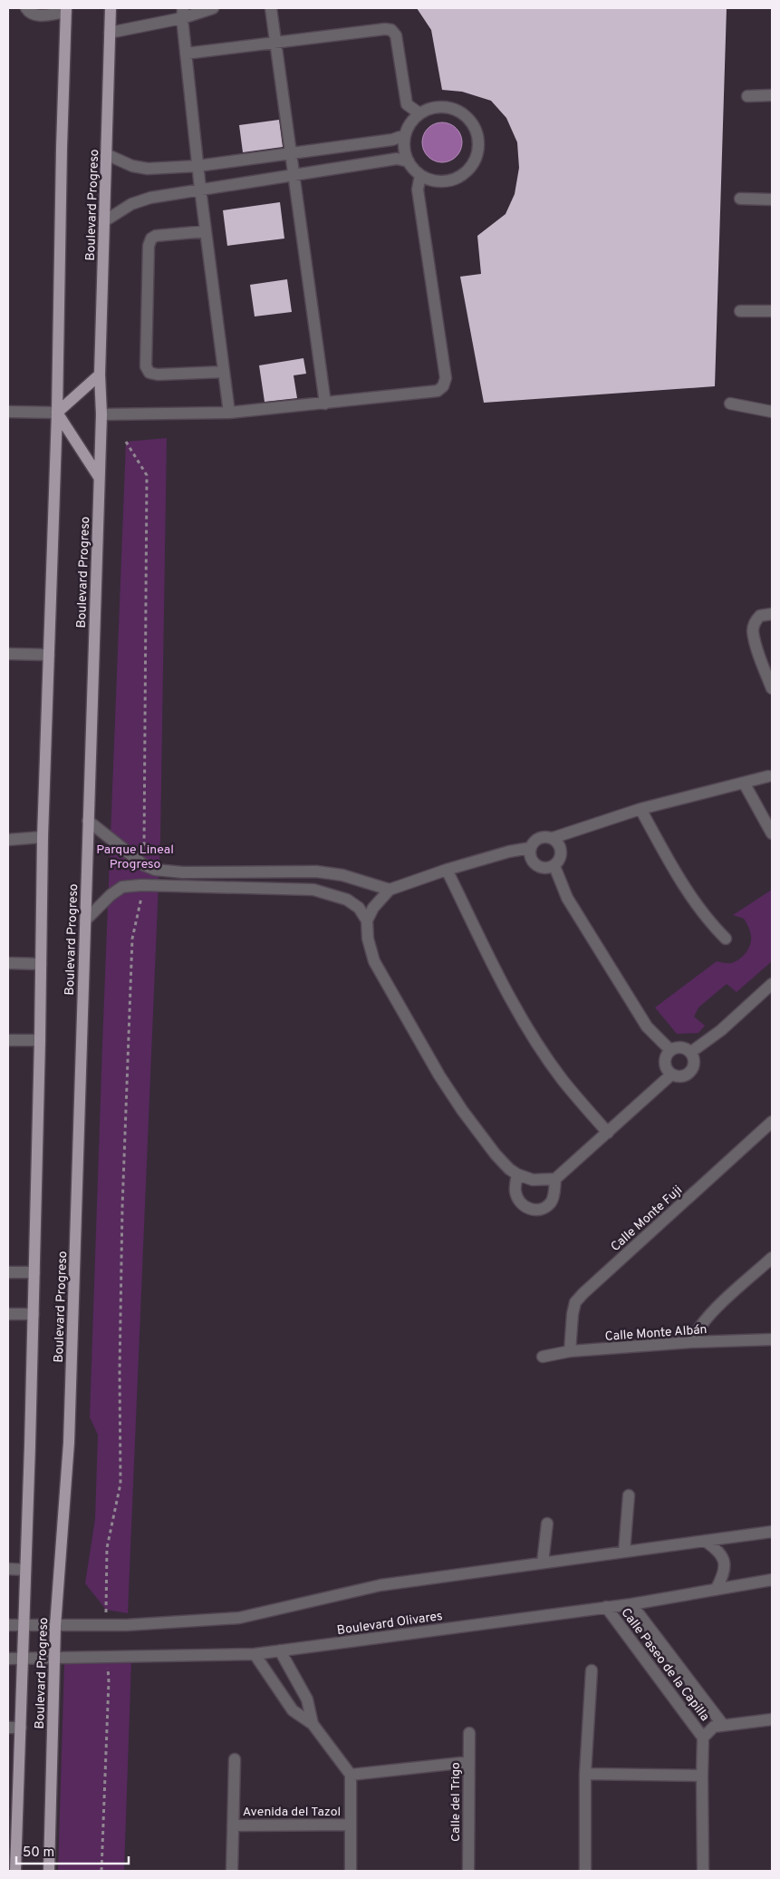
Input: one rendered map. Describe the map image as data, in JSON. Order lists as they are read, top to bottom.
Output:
{
  "streets": {
    "main road": ["Boulevard Progreso"],
    "street": [
      "Calle Monte Fuji",
      "Calle Monte Albán",
      "Boulevard Olivares",
      "Calle Paseo de la Capilla",
      "Calle del Trigo",
      "Avenida del Tazol"
    ]
  },
  "crossings": [
    ["Boulevard Progreso", "Boulevard Olivares"],
    ["Calle Monte Fuji", "Calle Monte Albán"],
    ["Boulevard Olivares", "Calle Paseo de la Capilla"]
  ],
  "parks": ["Parque Lineal Progreso"],
  "scale_bar": "50 m"
}
